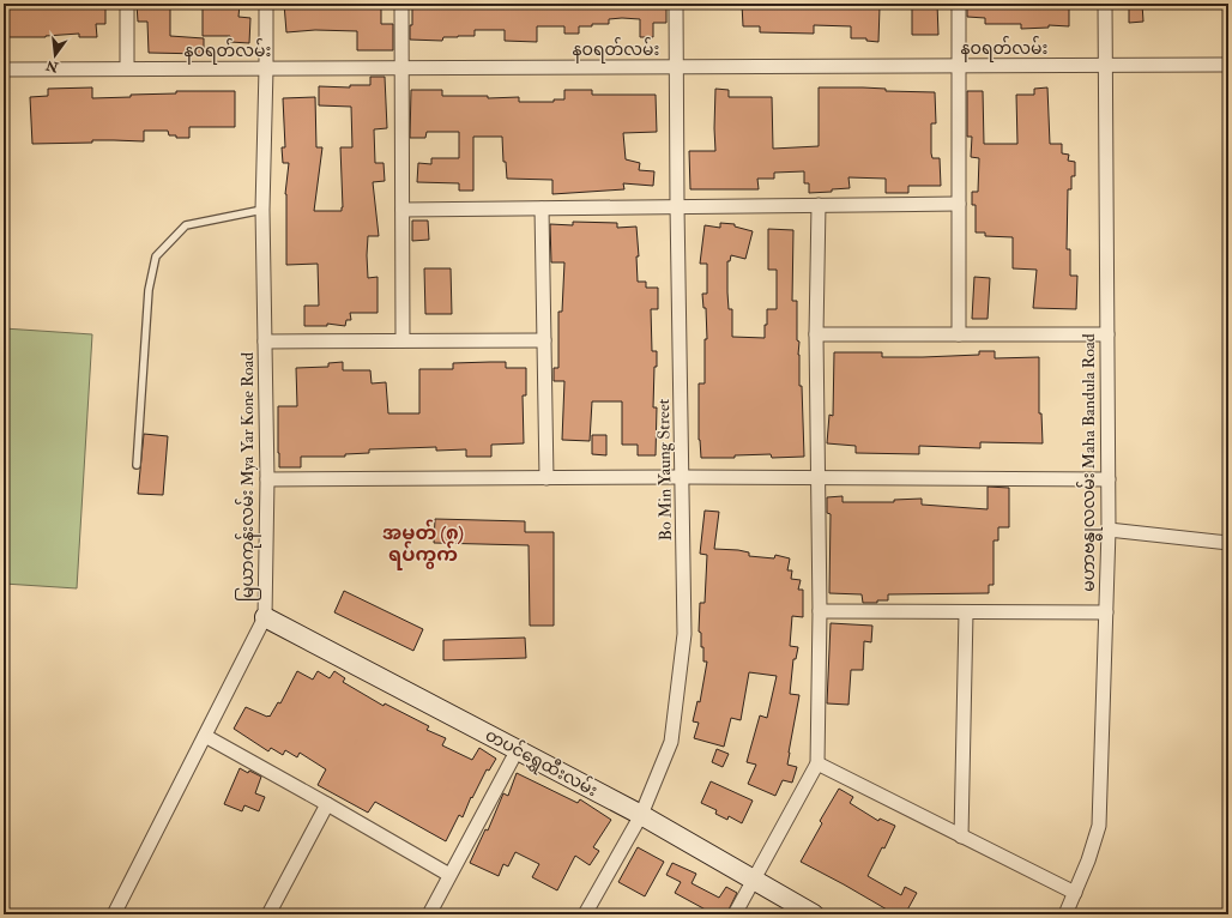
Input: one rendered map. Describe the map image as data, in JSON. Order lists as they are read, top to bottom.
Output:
{
  "streets": {
    "street": [
      "နဝရတ်လမ်း",
      "မဟာဗန္ဓုလလမ်း Maha Bandula Road",
      "Bo Min Yaung Street",
      "မြယာကုန်းလမ်း Mya Yar Kone Road",
      "တပင်ရွှေထီးလမ်း"
    ]
  },
  "crossings": [
    ["နဝရတ်လမ်း", "မဟာဗန္ဓုလလမ်း Maha Bandula Road"],
    ["နဝရတ်လမ်း", "Bo Min Yaung Street"],
    ["နဝရတ်လမ်း", "မြယာကုန်းလမ်း Mya Yar Kone Road"],
    ["Bo Min Yaung Street", "တပင်ရွှေထီးလမ်း"],
    ["မြယာကုန်းလမ်း Mya Yar Kone Road", "တပင်ရွှေထီးလမ်း"]
  ],
  "districts": ["အမှတ် (၈) ရပ်ကွက်"],
  "north": "bottom"
}
